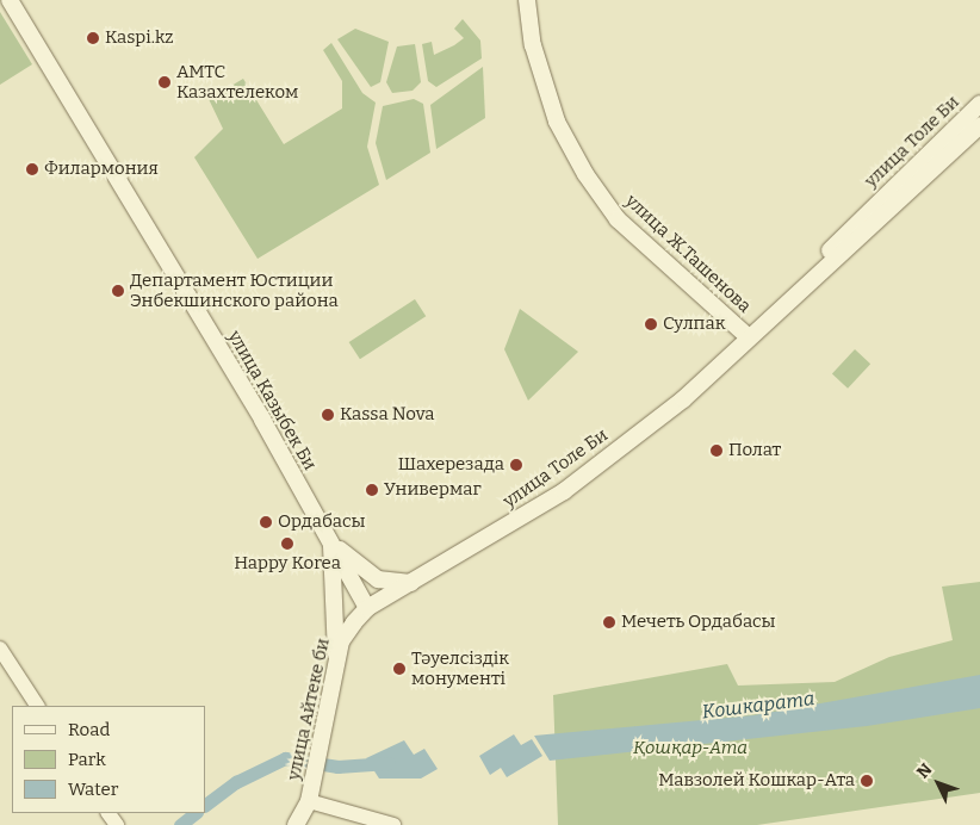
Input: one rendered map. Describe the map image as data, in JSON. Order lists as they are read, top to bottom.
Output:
{
  "streets": {
    "main road": [
      "улица Толе Би",
      "улица Ж.Ташенова",
      "улица Казыбек Би",
      "улица Айтеке би"
    ]
  },
  "crossings": [
    ["улица Толе Би", "улица Ж.Ташенова"],
    ["улица Толе Би", "улица Казыбек Би"],
    ["улица Толе Би", "улица Айтеке би"],
    ["улица Казыбек Би", "улица Айтеке би"]
  ],
  "water": ["Кошкарата"],
  "parks": ["Қошқар-Ата"],
  "places": [
    "Kaspi.kz",
    "АМТС Казахтелеком",
    "Филармония",
    "Департамент Юстиции Энбекшинского района",
    "Сулпак",
    "Kassa Nova",
    "Полат",
    "Шахерезада",
    "Универмаг",
    "Ордабасы",
    "Happy Korea",
    "Мечеть Ордабасы",
    "Тәуелсіздік монументі",
    "Мавзолей Кошкар-Ата"
  ],
  "legend": ["Road", "Park", "Water"],
  "north": "top left"
}
